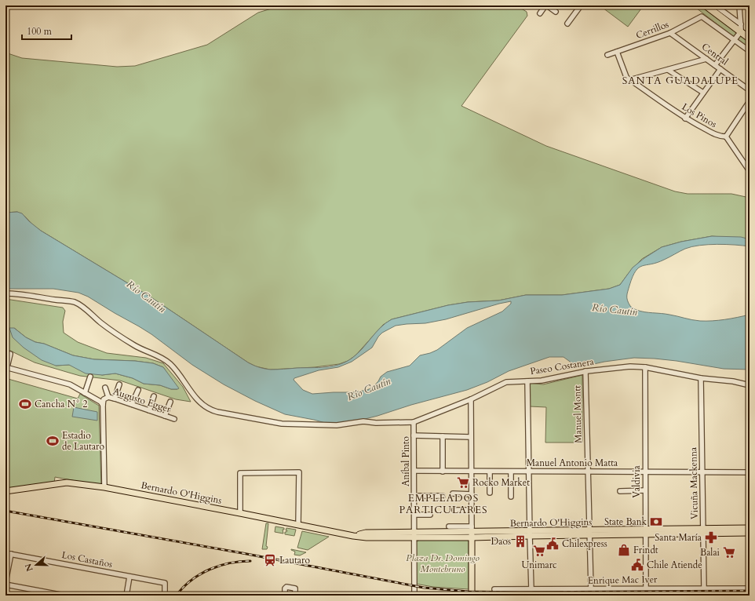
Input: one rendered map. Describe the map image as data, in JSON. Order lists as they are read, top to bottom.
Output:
{
  "streets": {
    "main road": ["Bernardo O'Higgins"],
    "street": [
      "Cerrillos",
      "Central",
      "Los Pinos",
      "Paseo Costanera",
      "Augusto Egger",
      "Manuel Montt",
      "Aníbal Pinto",
      "Manuel Antonio Matta",
      "Valdivia",
      "Vicuña Mackenna",
      "Los Castaños",
      "Enrique Mac Iver"
    ]
  },
  "crossings": [
    ["Cerrillos", "Central"],
    ["Cerrillos", "Los Pinos"],
    ["Paseo Costanera", "Manuel Montt"],
    ["Paseo Costanera", "Aníbal Pinto"],
    ["Paseo Costanera", "Valdivia"],
    ["Paseo Costanera", "Vicuña Mackenna"],
    ["Manuel Montt", "Manuel Antonio Matta"],
    ["Manuel Montt", "Bernardo O'Higgins"],
    ["Manuel Montt", "Enrique Mac Iver"],
    ["Aníbal Pinto", "Manuel Antonio Matta"],
    ["Aníbal Pinto", "Bernardo O'Higgins"],
    ["Manuel Antonio Matta", "Valdivia"],
    ["Manuel Antonio Matta", "Vicuña Mackenna"],
    ["Valdivia", "Bernardo O'Higgins"],
    ["Valdivia", "Enrique Mac Iver"],
    ["Vicuña Mackenna", "Bernardo O'Higgins"],
    ["Vicuña Mackenna", "Enrique Mac Iver"]
  ],
  "districts": ["SANTA GUADALUPE", "EMPLEADOS PARTICULARES"],
  "water": ["Río Cautín"],
  "parks": ["Plaza Dr. Domingo Montebruno"],
  "places": {
    "sports": ["Cancha N° 2", "Estadio de Lautaro"],
    "supermarket": ["Rocko Market", "Unimarc", "Balai"],
    "bank": ["State Bank"],
    "pharmacy": ["Santa María"],
    "building": ["Daos"],
    "public building": ["Chilexpress", "Chile Atiende"],
    "shop": ["Frindt"],
    "station": ["Lautaro"]
  },
  "scale_bar": "100 m",
  "north": "left"
}
